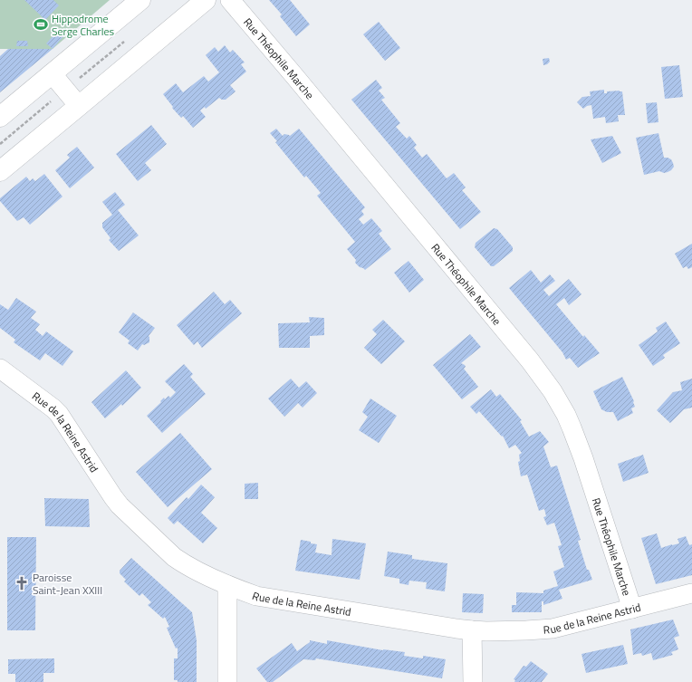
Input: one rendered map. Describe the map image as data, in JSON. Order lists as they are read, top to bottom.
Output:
{
  "streets": {
    "street": ["Rue Théophile Marche", "Rue de la Reine Astrid"]
  },
  "crossings": [
    ["Rue Théophile Marche", "Rue de la Reine Astrid"]
  ],
  "places": {
    "sports": ["Hippodrome Serge Charles"],
    "church": ["Paroisse Saint-Jean XXIII"]
  }
}
